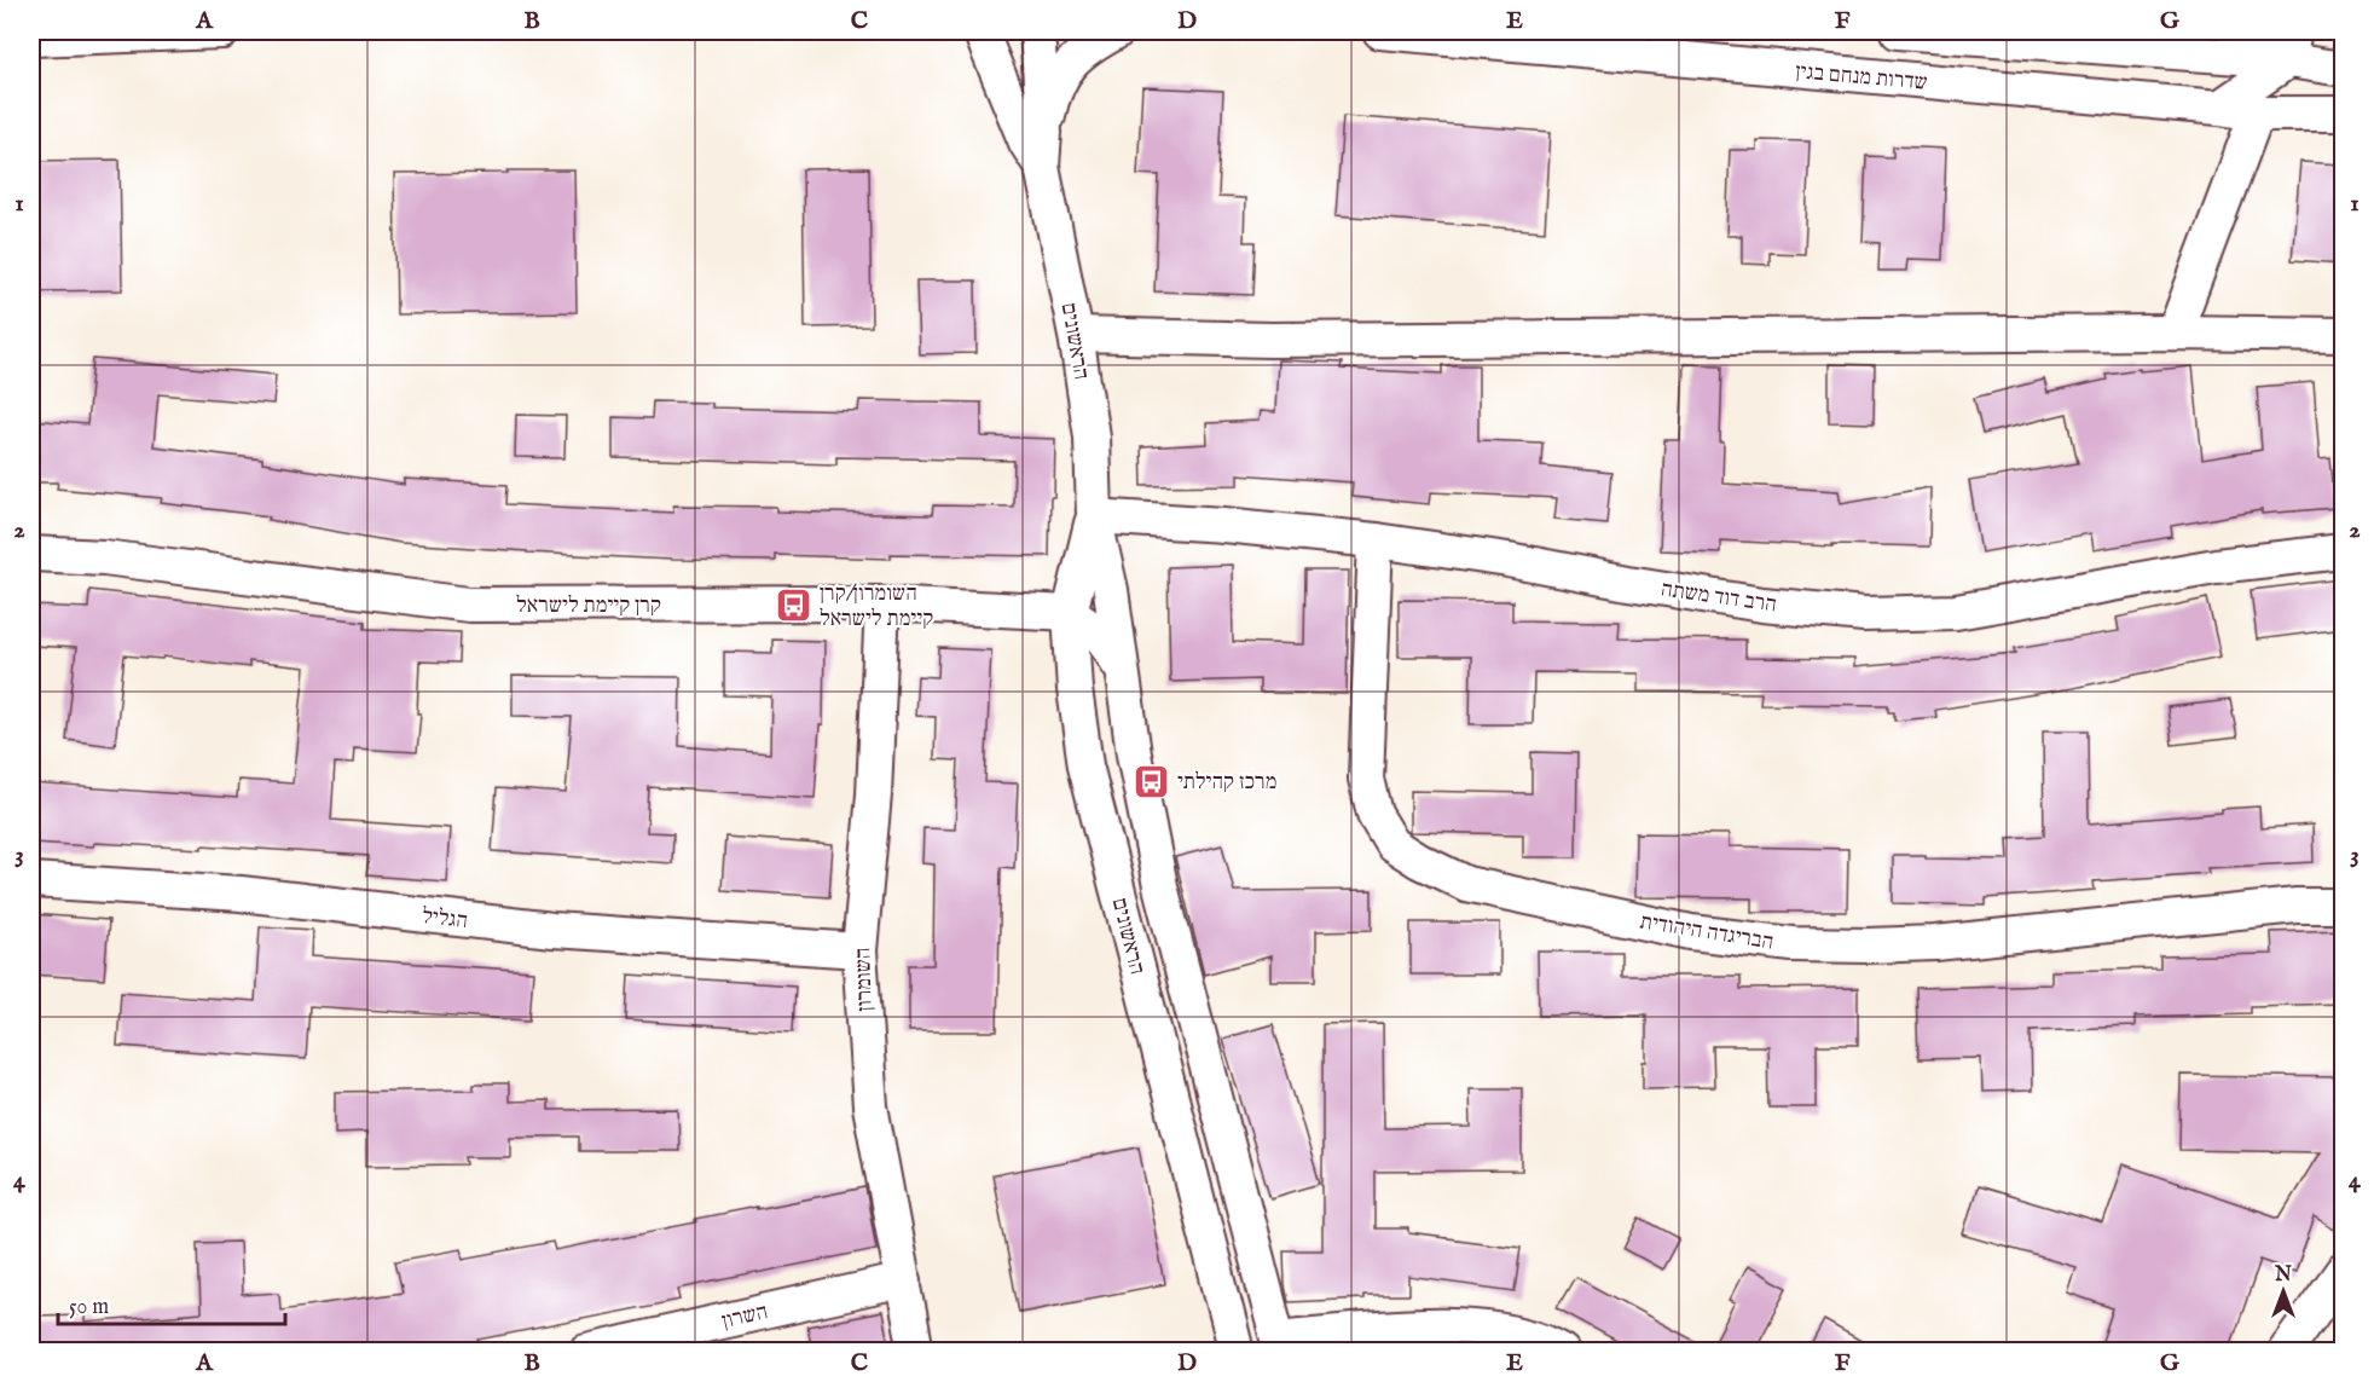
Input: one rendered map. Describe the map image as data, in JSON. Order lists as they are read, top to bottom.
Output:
{
  "streets": {
    "street": [
      "שדרות מנחם בגין",
      "הראשונים",
      "הרב דוד משתה",
      "קרן קיימת לישראל",
      "הגליל",
      "הבריגדה היהודית",
      "השומרון",
      "השרון"
    ]
  },
  "crossings": [
    ["הראשונים", "הרב דוד משתה"],
    ["הראשונים", "קרן קיימת לישראל"],
    ["הרב דוד משתה", "הבריגדה היהודית"],
    ["קרן קיימת לישראל", "השומרון"],
    ["הגליל", "השומרון"],
    ["השומרון", "השרון"]
  ],
  "places": {
    "bus stop": ["השומרון/קרן קיימת לישראל", "מרכז קהילתי"]
  },
  "scale_bar": "50 m",
  "north": "top",
  "grid": {
    "columns": [
      "A",
      "B",
      "C",
      "D",
      "E",
      "F",
      "G"
    ],
    "rows": [
      "1",
      "2",
      "3",
      "4"
    ]
  }
}
